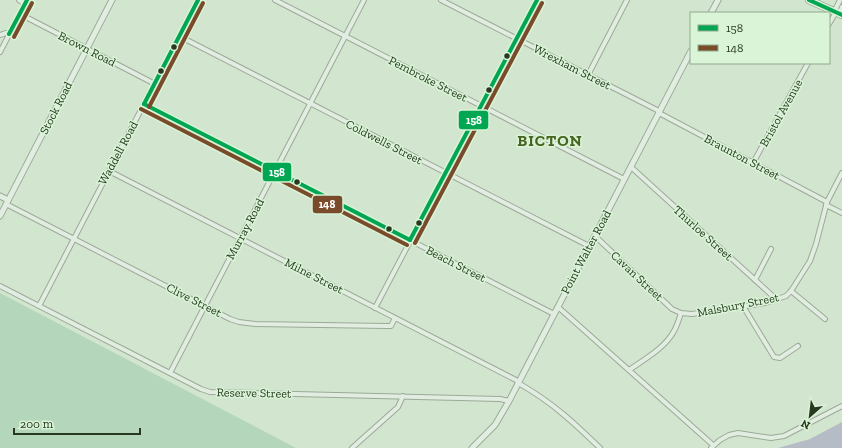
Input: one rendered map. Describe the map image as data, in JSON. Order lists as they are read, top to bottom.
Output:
{
  "streets": {
    "street": [
      "Brown Road",
      "Wrexham Street",
      "Pembroke Street",
      "Stock Road",
      "Bristol Avenue",
      "Coldwells Street",
      "Waddell Road",
      "Braunton Street",
      "Murray Road",
      "Thurloe Street",
      "Point Walter Road",
      "Beach Street",
      "Milne Street",
      "Cavan Street",
      "Clive Street",
      "Malsbury Street",
      "Reserve Street"
    ]
  },
  "crossings": [
    ["Brown Road", "Stock Road"],
    ["Brown Road", "Waddell Road"],
    ["Wrexham Street", "Braunton Street"],
    ["Wrexham Street", "Point Walter Road"],
    ["Pembroke Street", "Murray Road"],
    ["Pembroke Street", "Point Walter Road"],
    ["Stock Road", "Clive Street"],
    ["Bristol Avenue", "Braunton Street"],
    ["Coldwells Street", "Waddell Road"],
    ["Coldwells Street", "Murray Road"],
    ["Coldwells Street", "Point Walter Road"],
    ["Waddell Road", "Beach Street"],
    ["Waddell Road", "Milne Street"],
    ["Waddell Road", "Clive Street"],
    ["Waddell Road", "Reserve Street"],
    ["Braunton Street", "Point Walter Road"],
    ["Braunton Street", "Malsbury Street"],
    ["Murray Road", "Beach Street"],
    ["Murray Road", "Milne Street"],
    ["Murray Road", "Clive Street"],
    ["Murray Road", "Reserve Street"],
    ["Thurloe Street", "Point Walter Road"],
    ["Thurloe Street", "Malsbury Street"],
    ["Point Walter Road", "Beach Street"],
    ["Point Walter Road", "Milne Street"],
    ["Point Walter Road", "Cavan Street"],
    ["Point Walter Road", "Reserve Street"],
    ["Milne Street", "Clive Street"],
    ["Cavan Street", "Malsbury Street"]
  ],
  "districts": ["BICTON"],
  "lines": ["transit line 158", "transit line 148"],
  "legend": ["158", "148"],
  "scale_bar": "200 m",
  "north": "bottom left"
}
